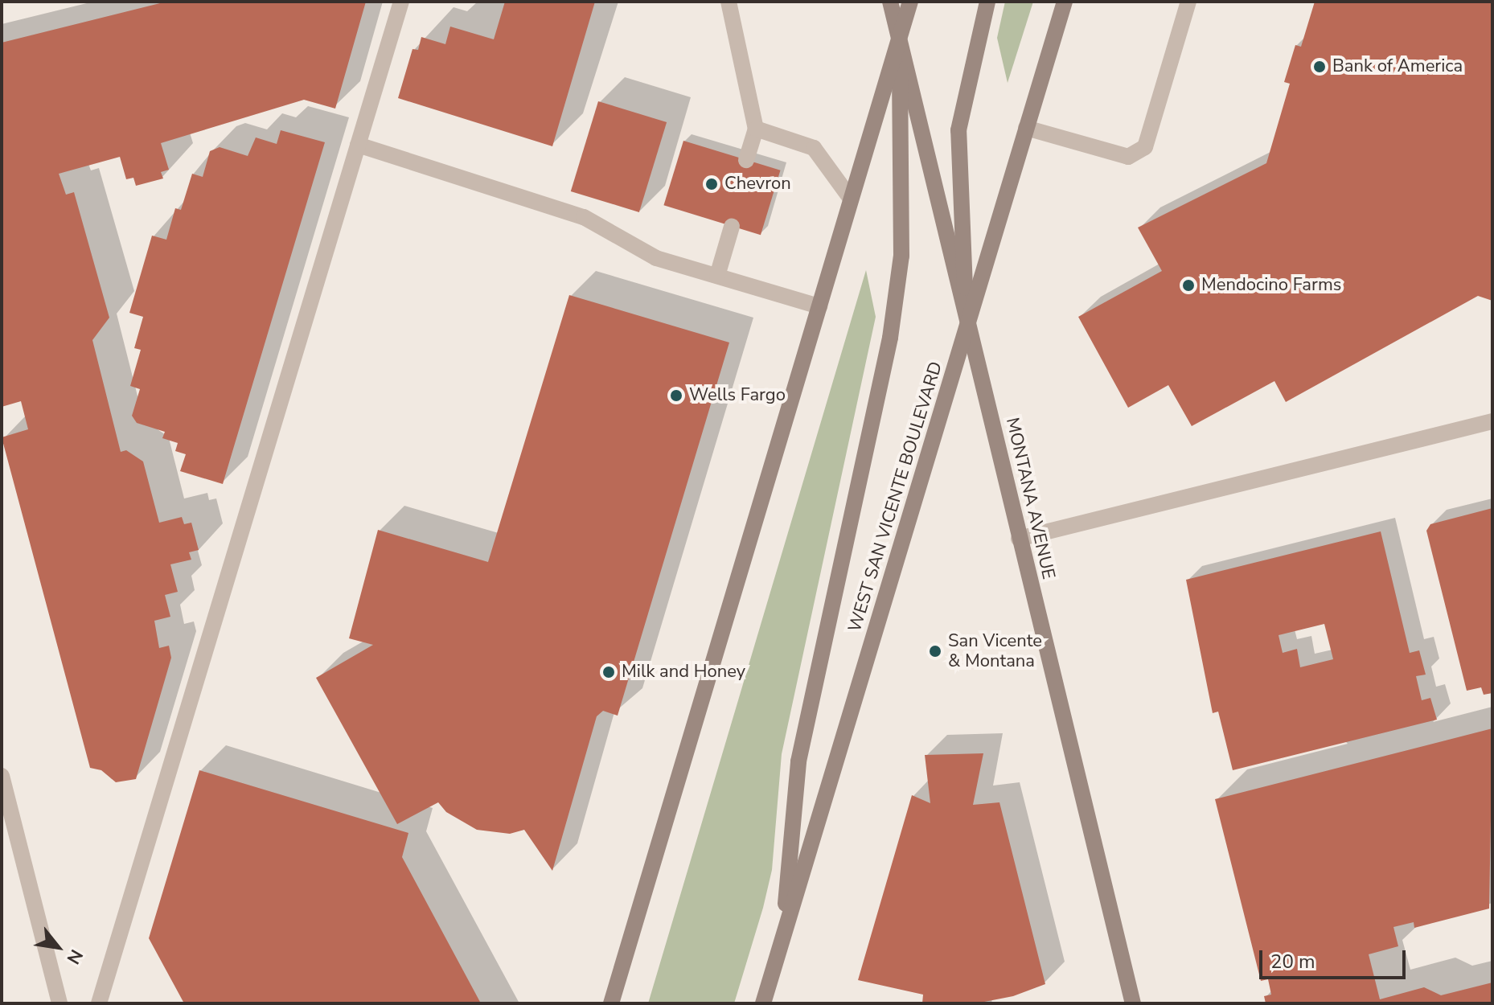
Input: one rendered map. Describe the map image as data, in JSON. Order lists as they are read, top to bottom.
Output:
{
  "streets": {
    "main road": ["WEST SAN VICENTE BOULEVARD", "MONTANA AVENUE"]
  },
  "crossings": [
    ["WEST SAN VICENTE BOULEVARD", "MONTANA AVENUE"]
  ],
  "places": [
    "Bank of America",
    "Chevron",
    "Mendocino Farms",
    "Wells Fargo",
    "San Vicente & Montana",
    "Milk and Honey"
  ],
  "scale_bar": "20 m",
  "north": "bottom right"
}
